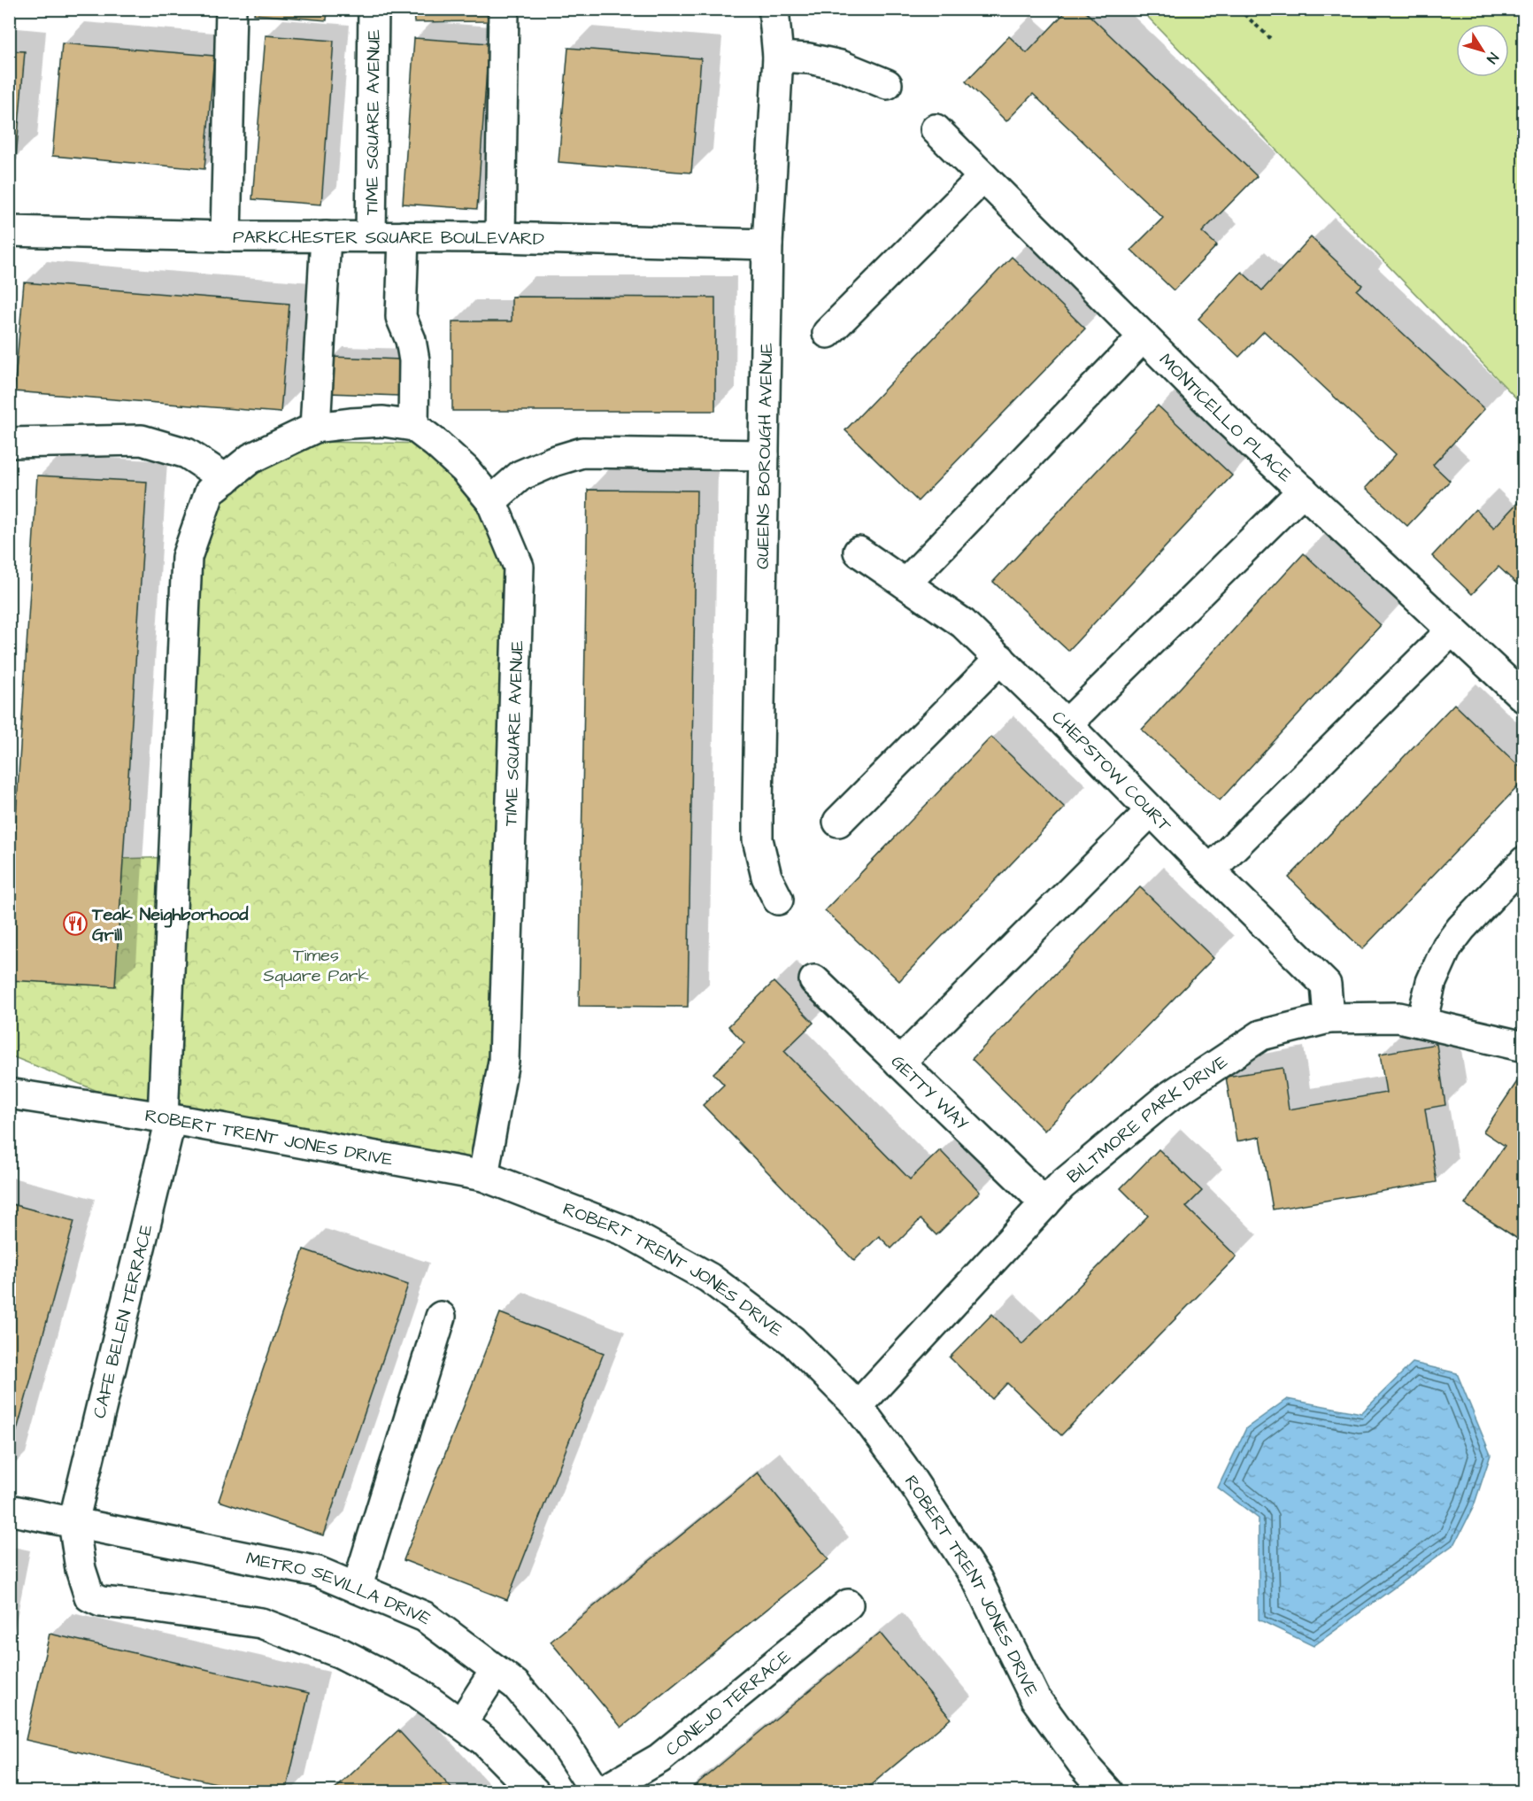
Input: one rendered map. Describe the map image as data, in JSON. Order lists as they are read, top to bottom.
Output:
{
  "streets": {
    "street": [
      "TIME SQUARE AVENUE",
      "PARKCHESTER SQUARE BOULEVARD",
      "MONTICELLO PLACE",
      "QUEENS BOROUGH AVENUE",
      "CHEPSTOW COURT",
      "GETTY WAY",
      "BILTMORE PARK DRIVE",
      "ROBERT TRENT JONES DRIVE",
      "CAFE BELEN TERRACE",
      "METRO SEVILLA DRIVE",
      "CONEJO TERRACE"
    ]
  },
  "crossings": [
    ["TIME SQUARE AVENUE", "PARKCHESTER SQUARE BOULEVARD"],
    ["TIME SQUARE AVENUE", "ROBERT TRENT JONES DRIVE"],
    ["TIME SQUARE AVENUE", "CAFE BELEN TERRACE"],
    ["PARKCHESTER SQUARE BOULEVARD", "QUEENS BOROUGH AVENUE"],
    ["CHEPSTOW COURT", "BILTMORE PARK DRIVE"],
    ["GETTY WAY", "BILTMORE PARK DRIVE"],
    ["BILTMORE PARK DRIVE", "ROBERT TRENT JONES DRIVE"],
    ["ROBERT TRENT JONES DRIVE", "CAFE BELEN TERRACE"],
    ["CAFE BELEN TERRACE", "METRO SEVILLA DRIVE"]
  ],
  "parks": ["Times Square Park"],
  "places": {
    "restaurant": ["Teak Neighborhood Grill"]
  },
  "north": "bottom right"
}
